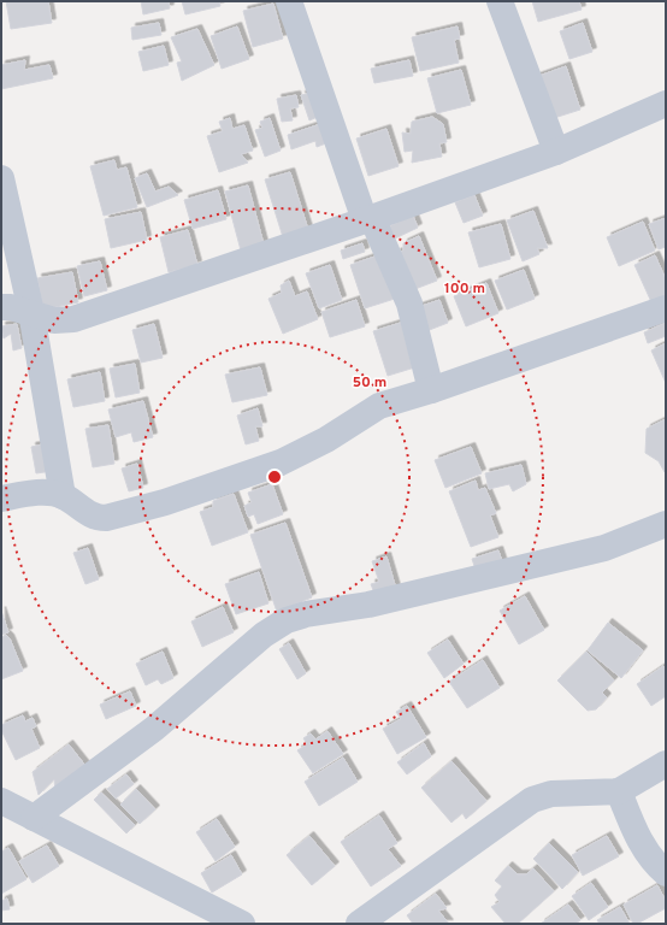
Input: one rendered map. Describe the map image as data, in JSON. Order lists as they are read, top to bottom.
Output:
{
  "rings": ["100 m", "50 m"]
}
